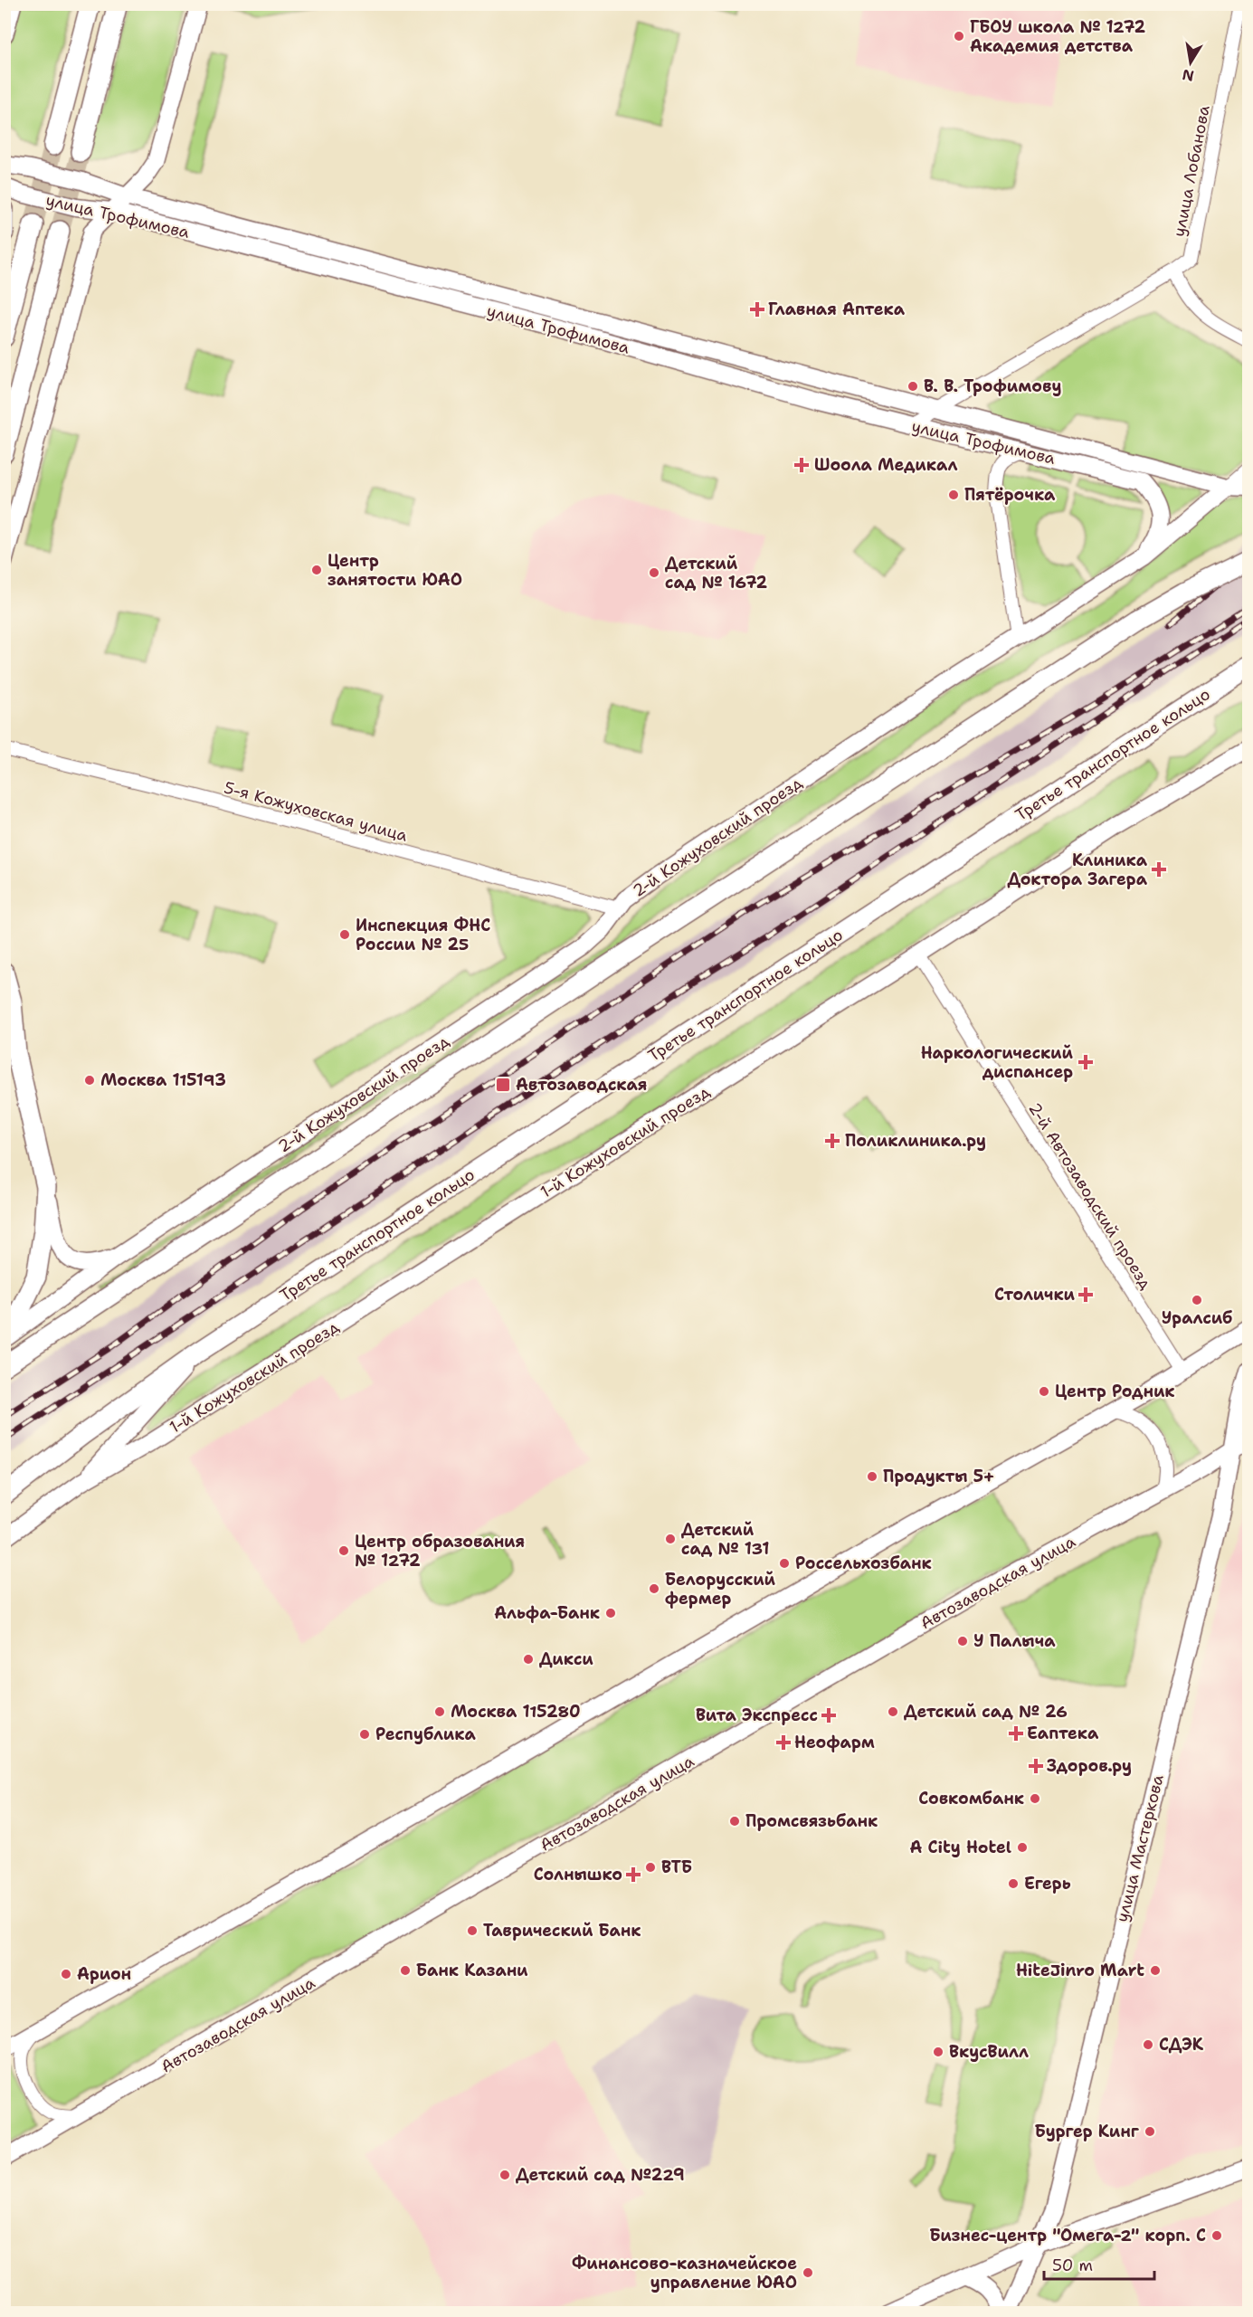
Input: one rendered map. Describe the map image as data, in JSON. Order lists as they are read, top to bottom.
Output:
{
  "streets": {
    "main road": [
      "улица Трофимова",
      "Третье транспортное кольцо",
      "2-й Кожуховский проезд",
      "1-й Кожуховский проезд",
      "Автозаводская улица",
      "улица Мастеркова"
    ],
    "street": ["улица Лобанова", "5-я Кожуховская улица", "2-й Автозаводский проезд"]
  },
  "crossings": [
    ["улица Лобанова", "улица Трофимова"],
    ["улица Трофимова", "2-й Кожуховский проезд"],
    ["5-я Кожуховская улица", "2-й Кожуховский проезд"],
    ["1-й Кожуховский проезд", "2-й Автозаводский проезд"],
    ["Автозаводская улица", "улица Мастеркова"]
  ],
  "places": {
    "other": [
      "ГБОУ школа № 1272 Академия детства",
      "В. В. Трофимову",
      "Пятёрочка",
      "Центр занятости ЮАО",
      "Детский сад № 1672",
      "Инспекция ФНС России № 25",
      "Москва 115193",
      "Уралсиб",
      "Центр Родник",
      "Продукты 5+",
      "Детский сад № 131",
      "Центр образования № 1272",
      "Россельхозбанк",
      "Белорусский фермер",
      "Альфа-Банк",
      "У Палыча",
      "Дикси",
      "Москва 115280",
      "Детский сад № 26",
      "Республика",
      "Совкомбанк",
      "Промсвязьбанк",
      "A City Hotel",
      "ВТБ",
      "Егерь",
      "Таврический Банк",
      "Банк Казани",
      "HiteJinro Mart",
      "Арион",
      "СДЭК",
      "ВкусВилл",
      "Бургер Кинг",
      "Детский сад №229",
      "Бизнес-центр \"Омега-2\" корп. C",
      "Финансово-казначейское управление ЮАО"
    ],
    "health": [
      "Главная Аптека",
      "Шоола Медикал",
      "Клиника Доктора Загера",
      "Наркологический диспансер",
      "Поликлиника.ру",
      "Столички",
      "Вита Экспресс",
      "Еаптека",
      "Неофарм",
      "Здоров.ру",
      "Солнышко"
    ],
    "transit": ["Автозаводская"]
  },
  "scale_bar": "50 m",
  "north": "bottom"
}
